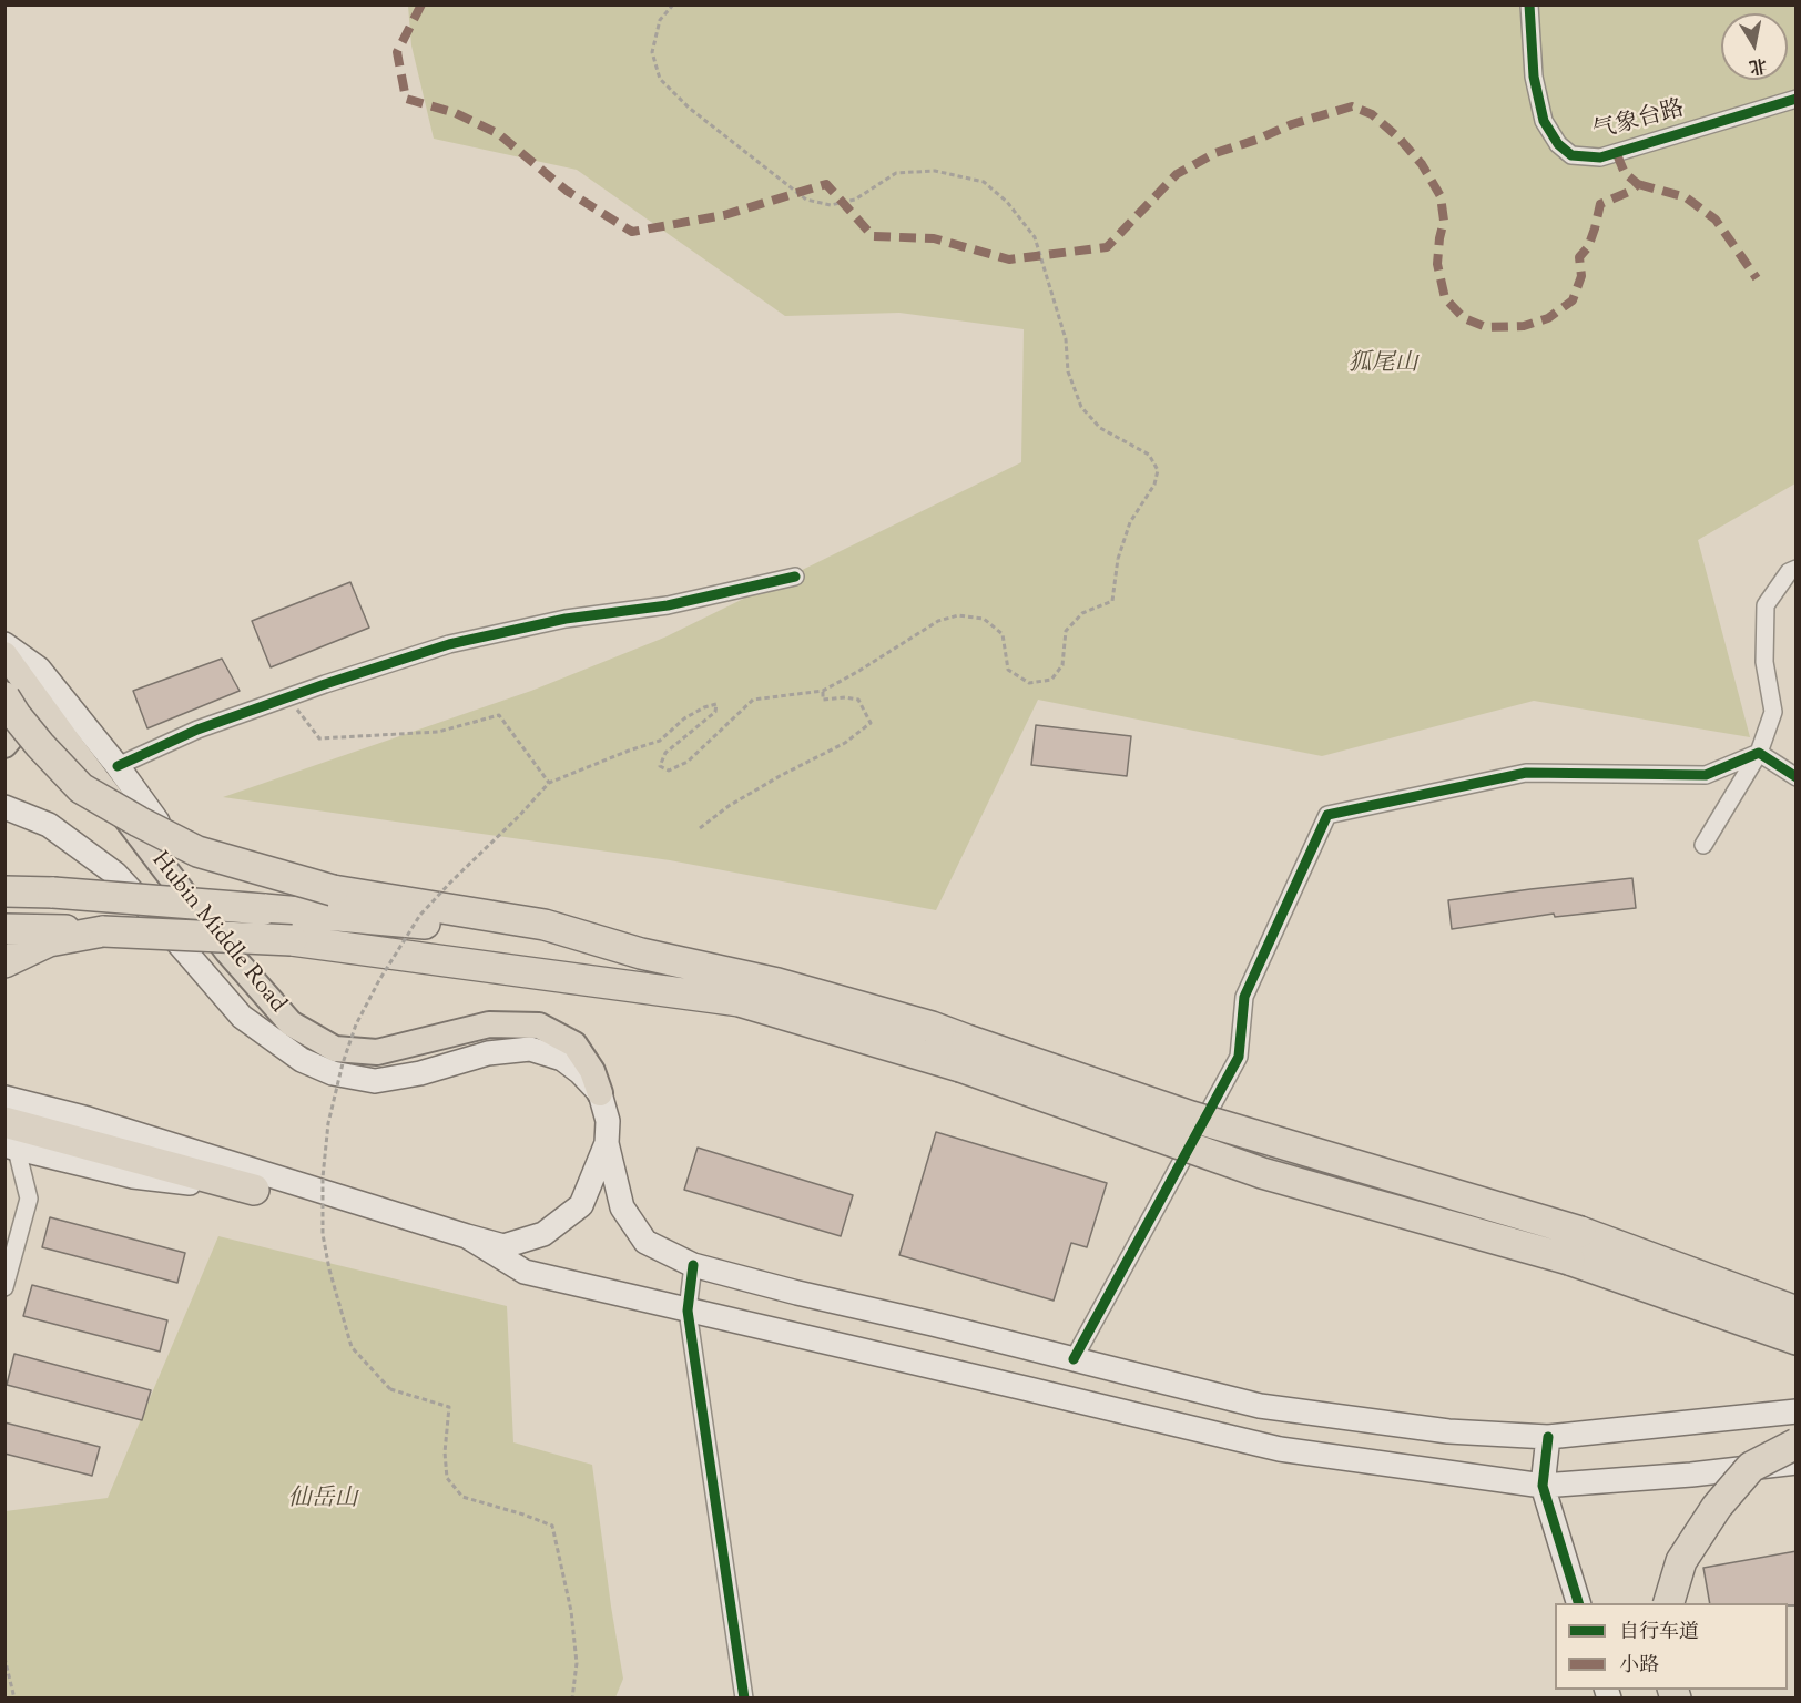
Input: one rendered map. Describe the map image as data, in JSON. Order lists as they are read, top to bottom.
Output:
{
  "streets": {
    "main road": ["Hubin Middle Road"],
    "street": ["气象台路"]
  },
  "parks": ["狐尾山", "仙岳山"],
  "legend": ["自行车道", "小路"],
  "north": "bottom"
}
